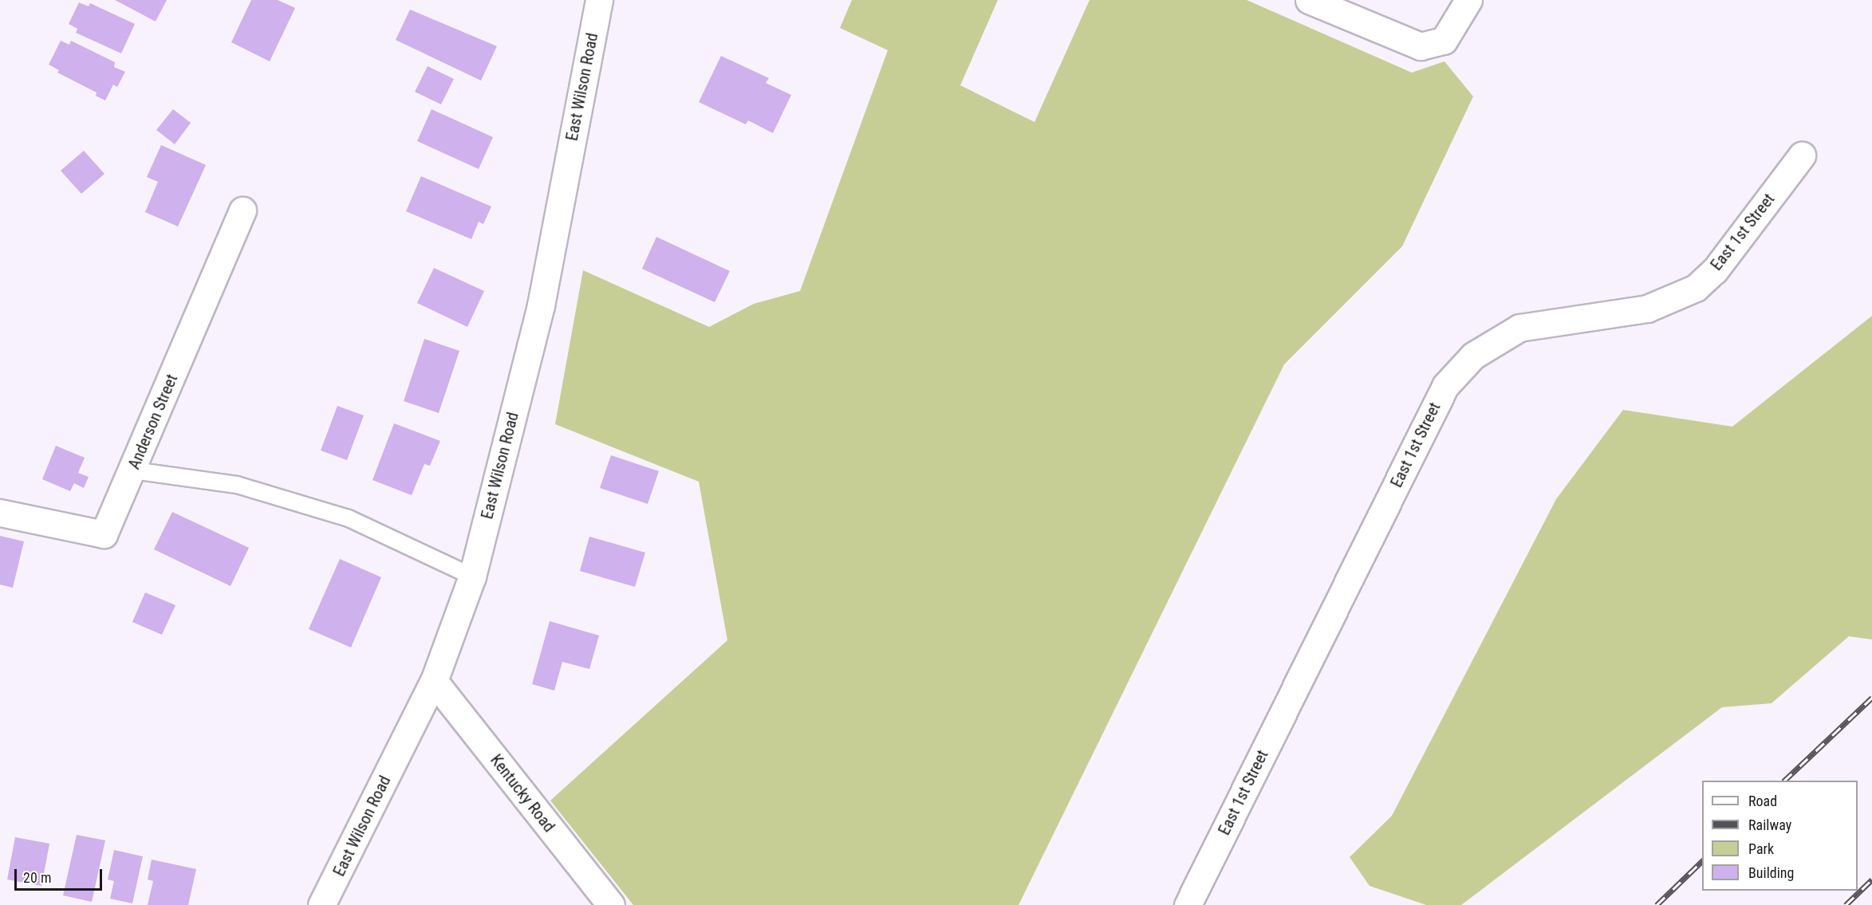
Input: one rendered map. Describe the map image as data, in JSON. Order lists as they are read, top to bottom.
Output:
{
  "streets": {
    "street": [
      "East Wilson Road",
      "East 1st Street",
      "Anderson Street",
      "Kentucky Road"
    ]
  },
  "crossings": [
    ["East Wilson Road", "Kentucky Road"]
  ],
  "legend": [
    "Road",
    "Railway",
    "Park",
    "Building"
  ],
  "scale_bar": "20 m"
}
